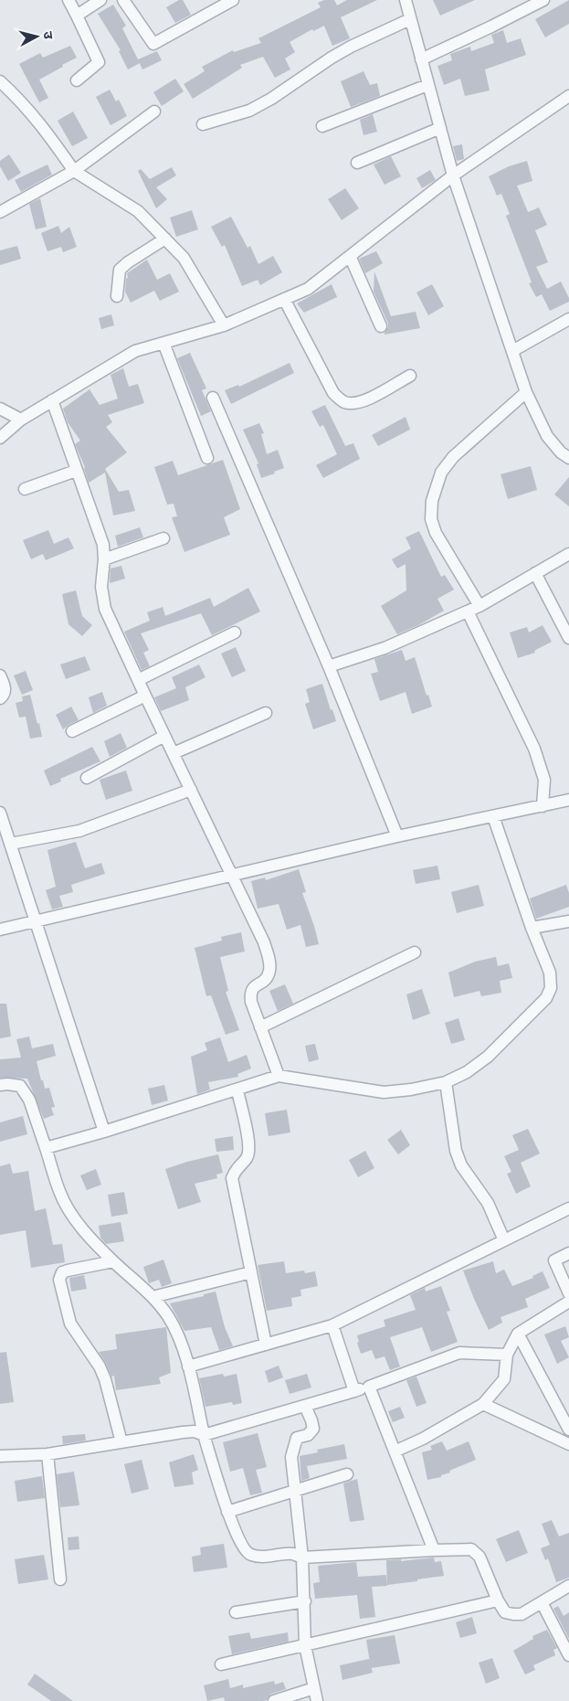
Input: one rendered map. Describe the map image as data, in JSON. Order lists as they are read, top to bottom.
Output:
{
  "north": "right"
}
